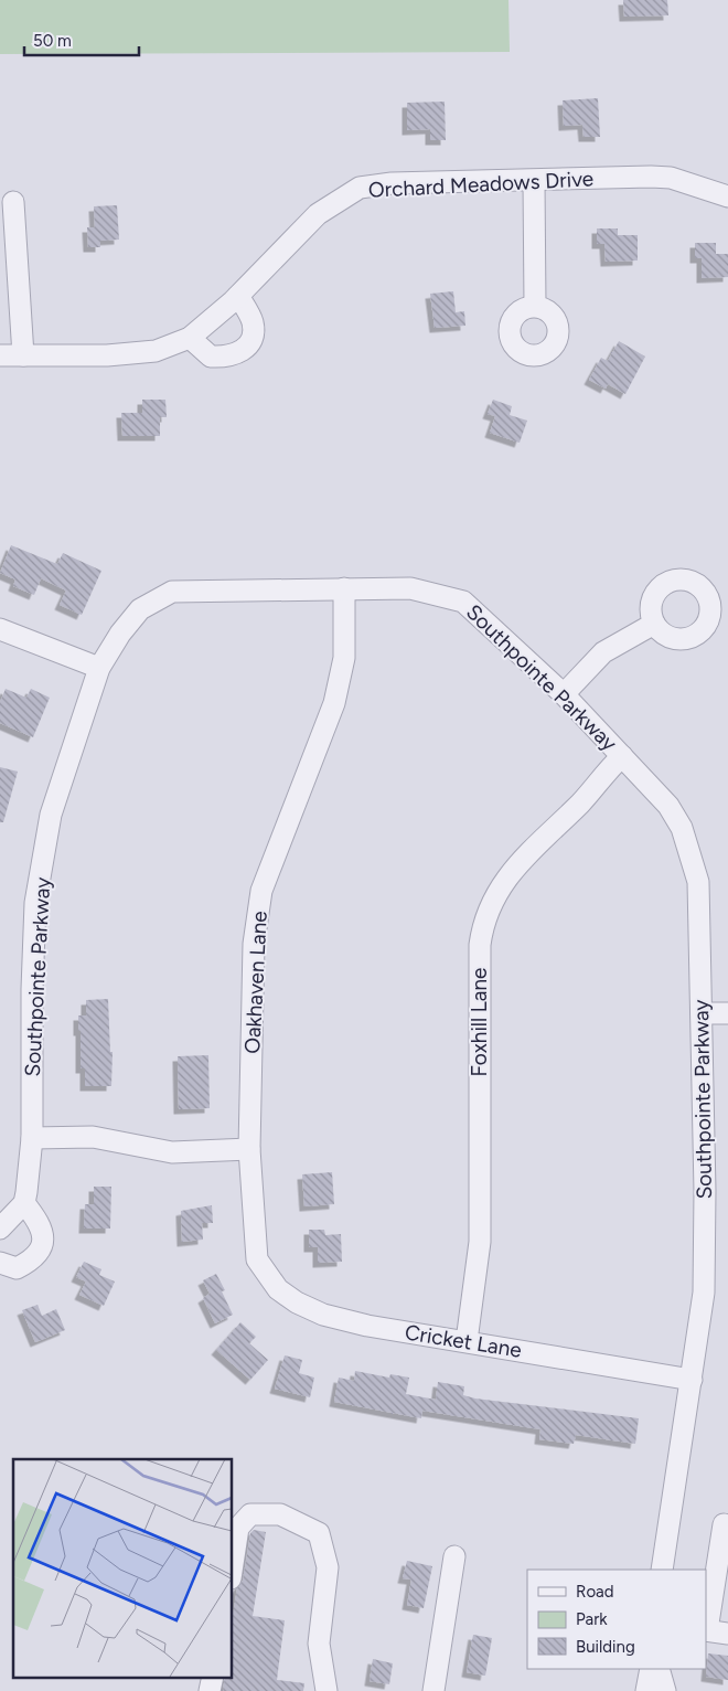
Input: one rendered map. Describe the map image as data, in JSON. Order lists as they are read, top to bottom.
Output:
{
  "streets": {
    "street": [
      "Orchard Meadows Drive",
      "Southpointe Parkway",
      "Oakhaven Lane",
      "Foxhill Lane",
      "Cricket Lane"
    ]
  },
  "crossings": [
    ["Southpointe Parkway", "Oakhaven Lane"],
    ["Southpointe Parkway", "Foxhill Lane"],
    ["Southpointe Parkway", "Cricket Lane"],
    ["Oakhaven Lane", "Cricket Lane"],
    ["Foxhill Lane", "Cricket Lane"]
  ],
  "legend": ["Road", "Park", "Building"],
  "scale_bar": "50 m"
}
